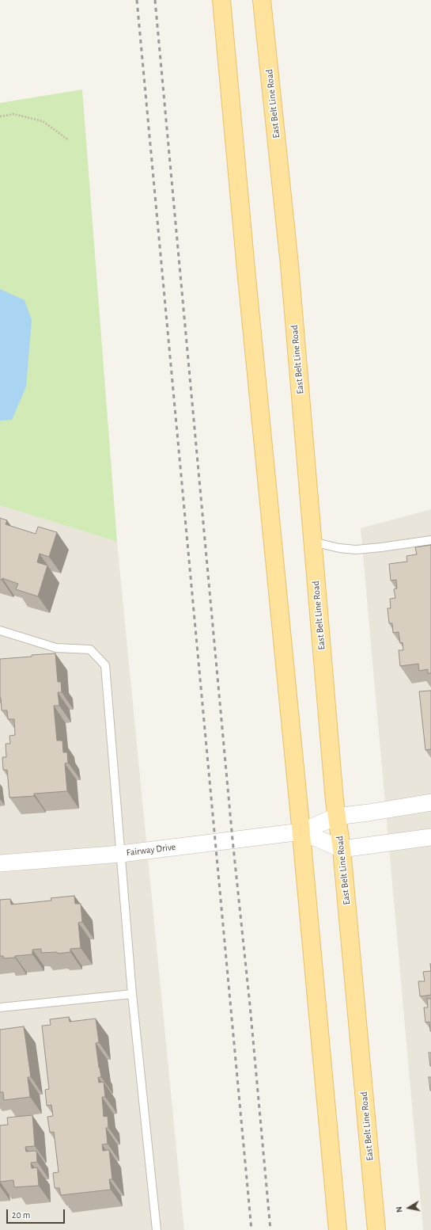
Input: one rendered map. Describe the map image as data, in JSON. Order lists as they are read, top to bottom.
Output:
{
  "streets": {
    "main road": ["East Belt Line Road"],
    "street": ["Fairway Drive"]
  },
  "crossings": [
    ["East Belt Line Road", "Fairway Drive"]
  ],
  "scale_bar": "20 m",
  "north": "left"
}
